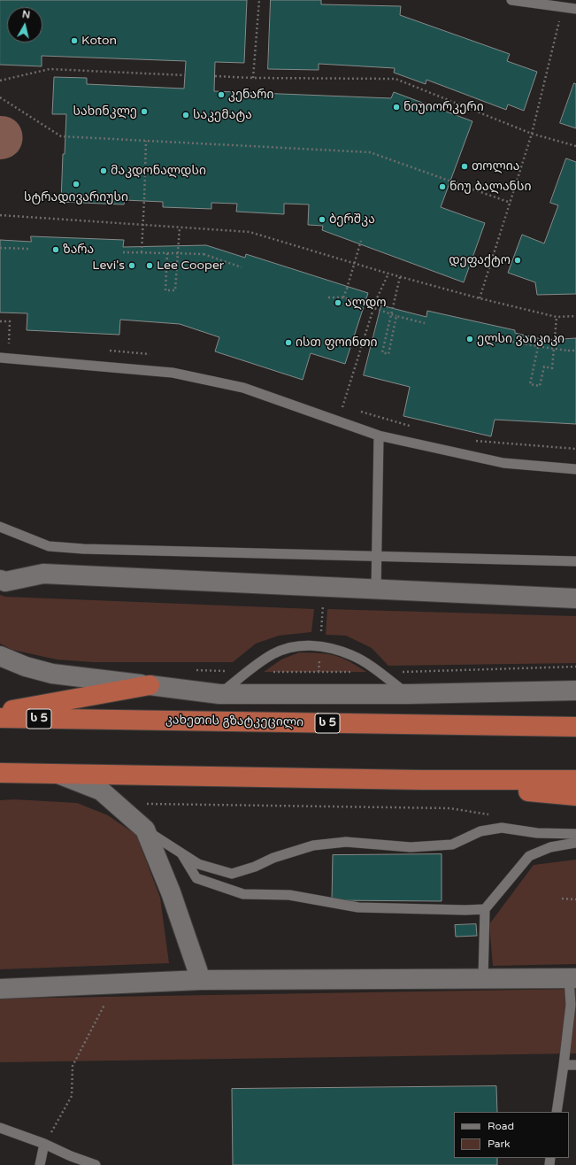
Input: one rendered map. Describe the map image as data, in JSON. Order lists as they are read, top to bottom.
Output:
{
  "streets": {
    "highway": ["ს 5", "კახეთის გზატკეცილი"]
  },
  "places": [
    "Koton",
    "კენარი",
    "ნიუიორკერი",
    "სახინკლე",
    "საკემატა",
    "თოლია",
    "მაკდონალდსი",
    "სტრადივარიუსი",
    "ნიუ ბალანსი",
    "ბერშკა",
    "ზარა",
    "დეფაქტო",
    "Levi's",
    "Lee Cooper",
    "ალდო",
    "ელსი ვაიკიკი",
    "ისთ ფოინთი"
  ],
  "legend": ["Road", "Park"],
  "north": "top"
}
